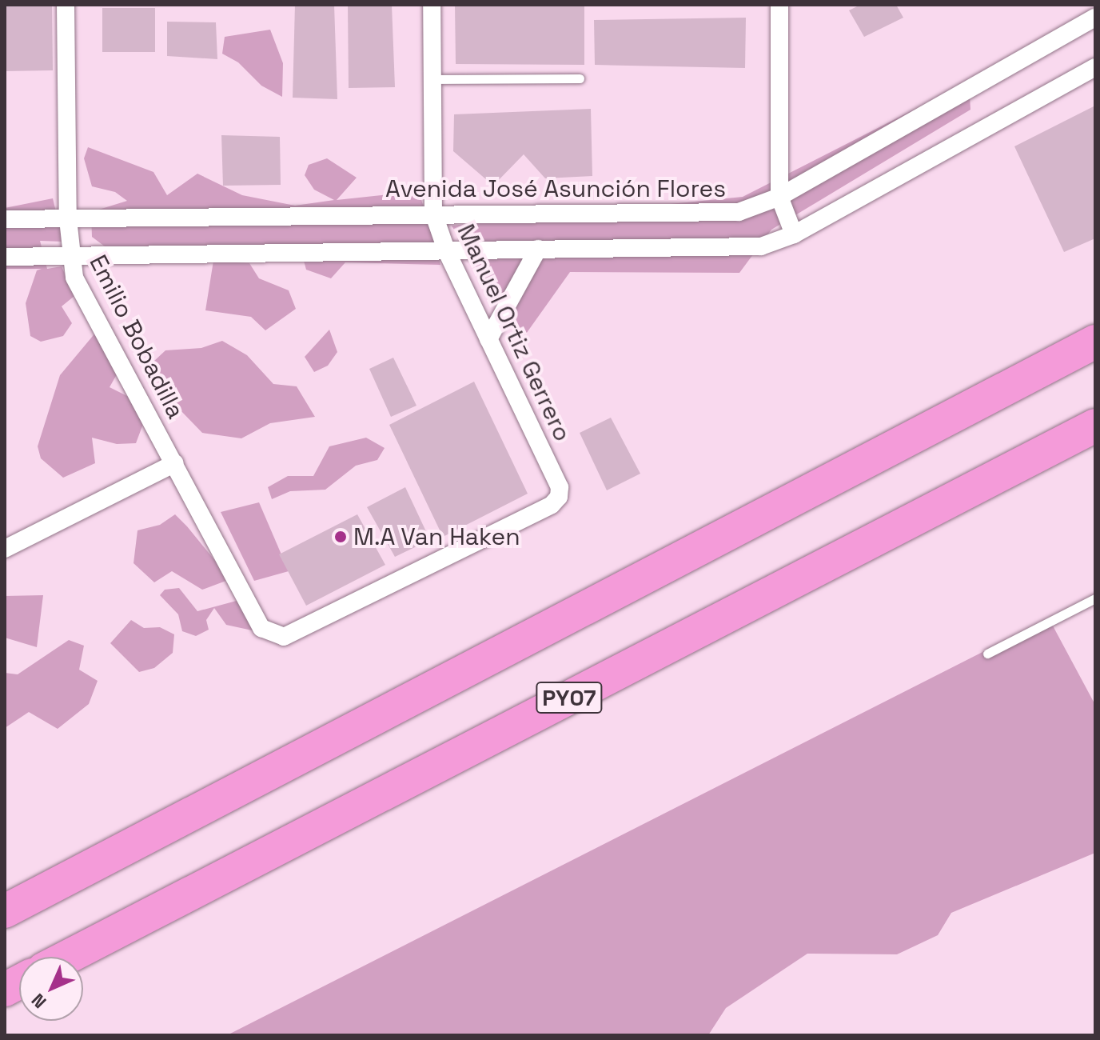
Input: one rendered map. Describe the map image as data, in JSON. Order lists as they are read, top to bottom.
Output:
{
  "streets": {
    "highway": ["PY07"],
    "street": ["Avenida José Asunción Flores", "Manuel Ortiz Gerrero", "Emilio Bobadilla"]
  },
  "crossings": [
    ["Avenida José Asunción Flores", "Manuel Ortiz Gerrero"],
    ["Avenida José Asunción Flores", "Emilio Bobadilla"],
    ["Manuel Ortiz Gerrero", "Emilio Bobadilla"]
  ],
  "places": ["M.A Van Haken"],
  "north": "bottom left"
}
